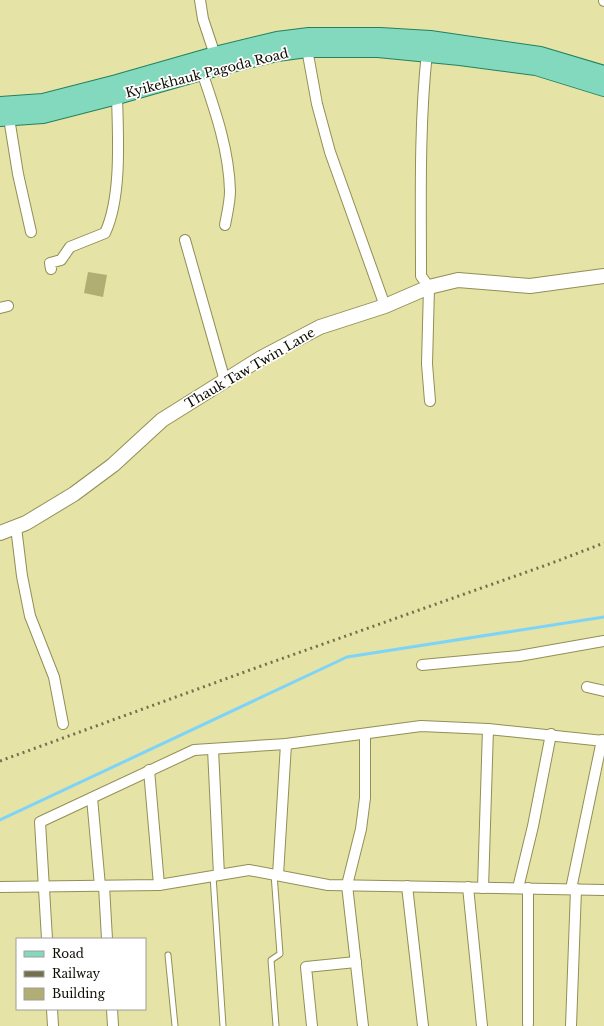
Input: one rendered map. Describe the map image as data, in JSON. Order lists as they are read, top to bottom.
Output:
{
  "streets": {
    "main road": ["Kyikekhauk Pagoda Road"],
    "street": ["Thauk Taw Twin Lane"]
  },
  "legend": ["Road", "Railway", "Building"]
}
